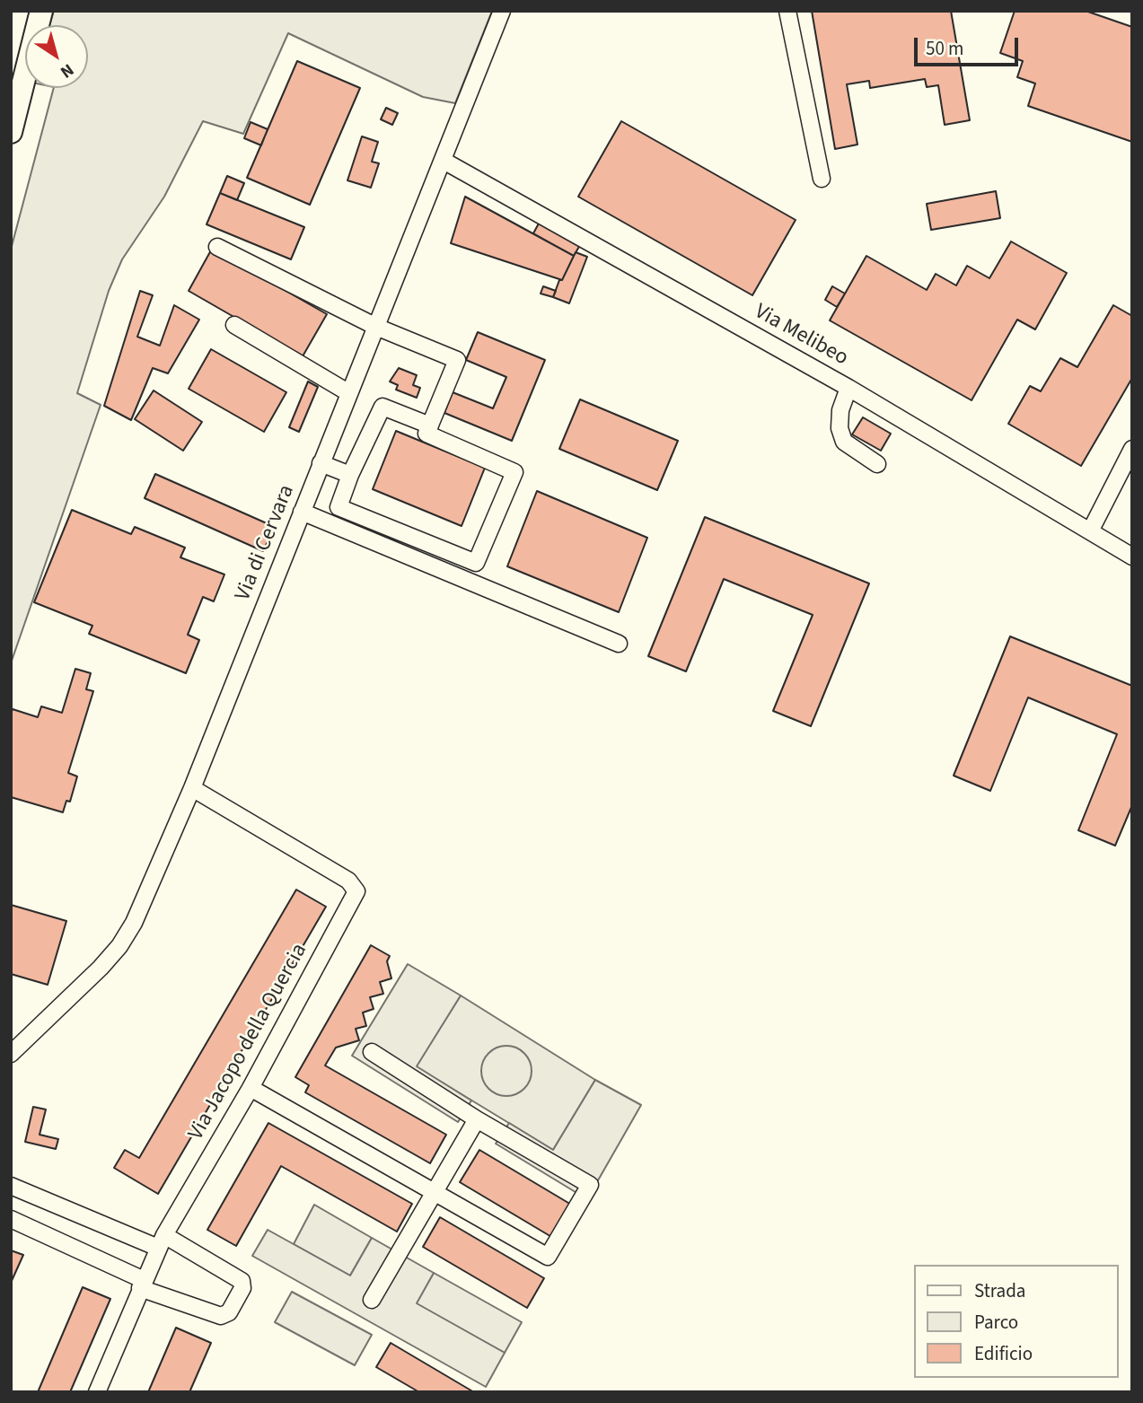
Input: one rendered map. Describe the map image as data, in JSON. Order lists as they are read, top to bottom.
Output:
{
  "streets": {
    "street": ["Via Melibeo", "Via di Cervara", "Via Jacopo della Quercia"]
  },
  "crossings": [
    ["Via Melibeo", "Via di Cervara"],
    ["Via di Cervara", "Via Jacopo della Quercia"]
  ],
  "legend": ["Strada", "Parco", "Edificio"],
  "scale_bar": "50 m",
  "north": "bottom right"
}
